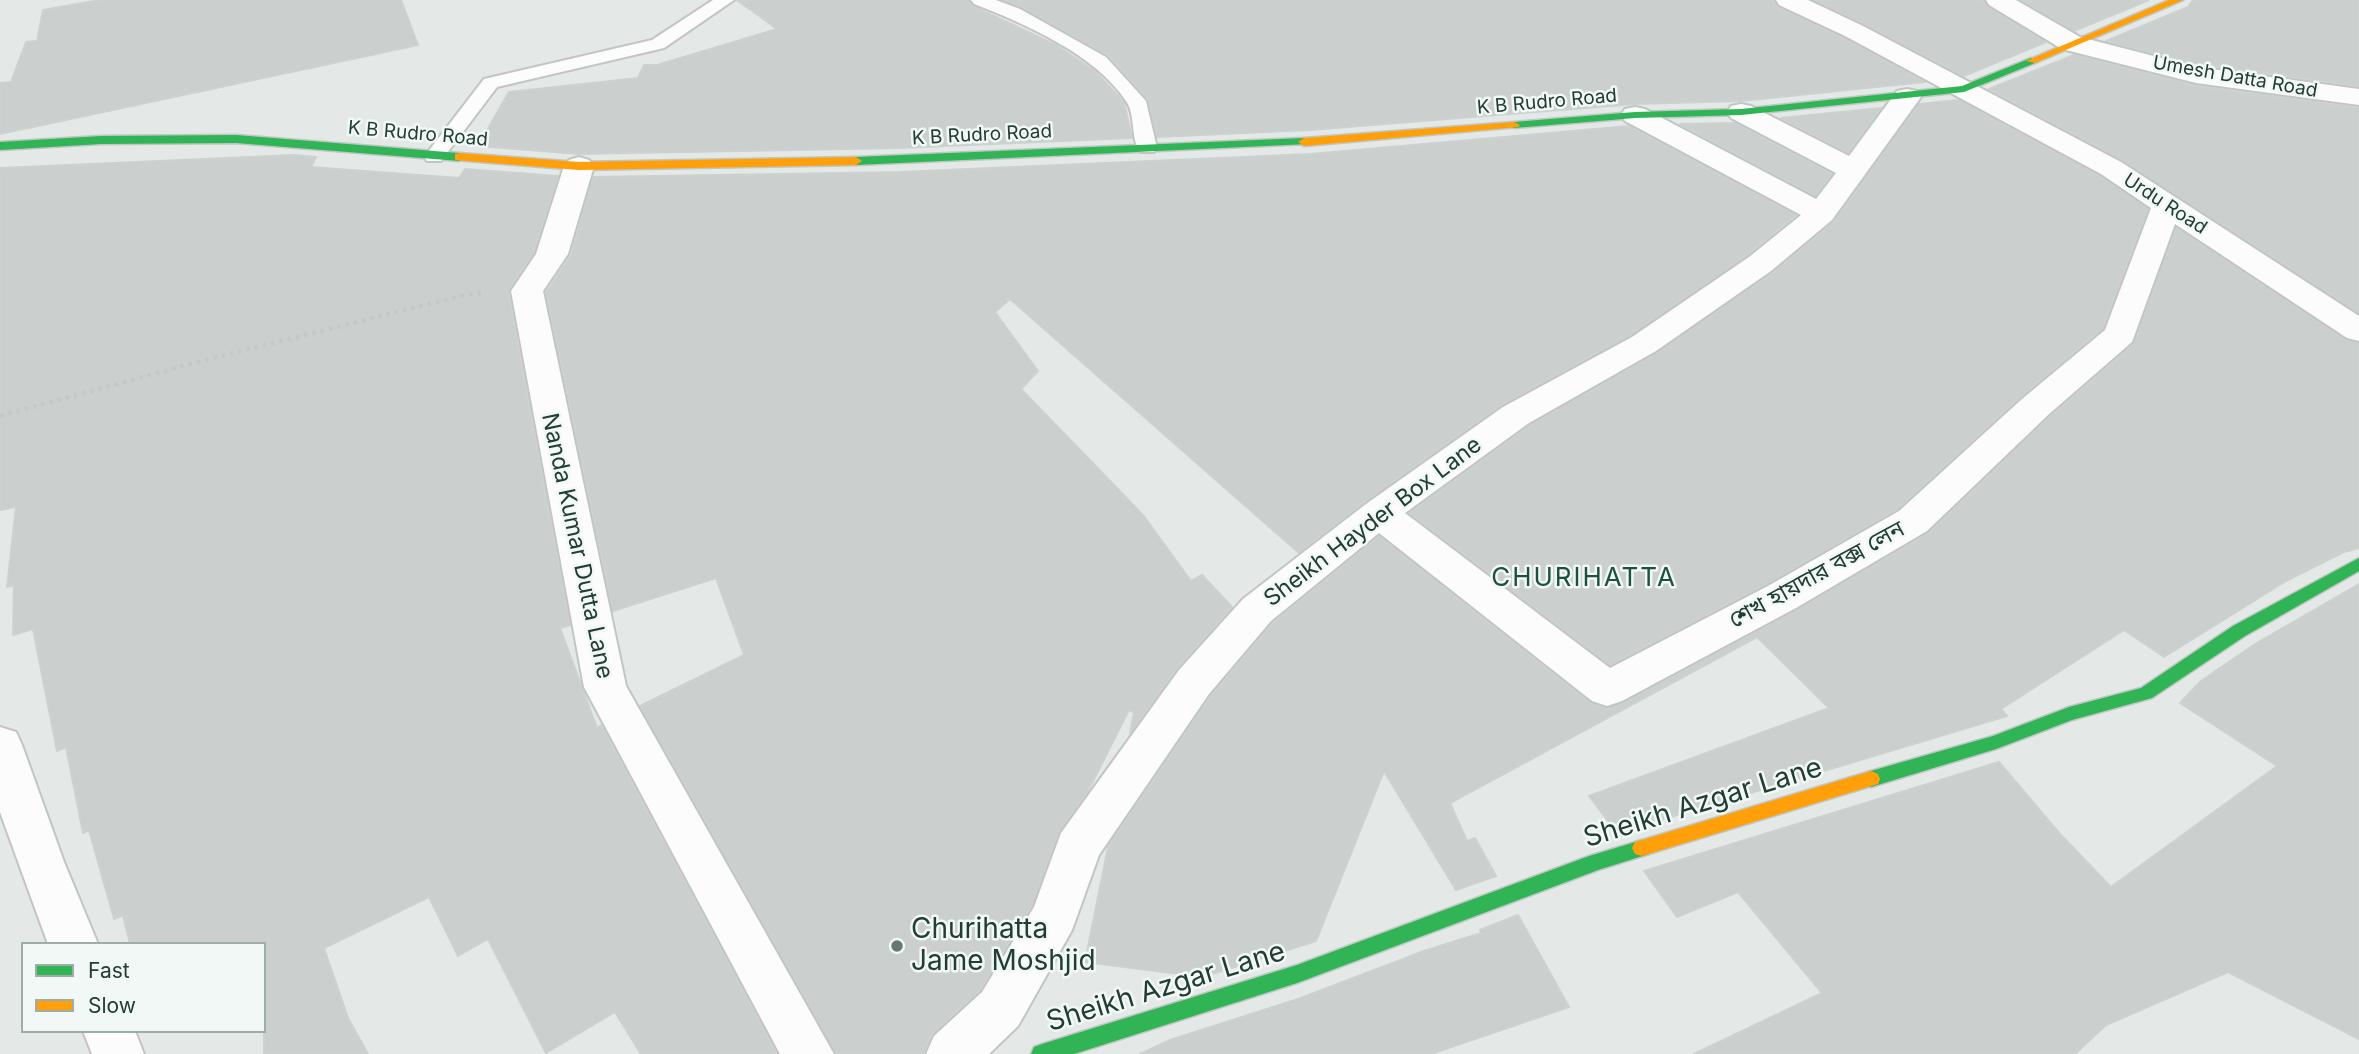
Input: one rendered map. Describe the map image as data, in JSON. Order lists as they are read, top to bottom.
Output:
{
  "streets": {
    "street": [
      "Umesh Datta Road",
      "K B Rudro Road",
      "Urdu Road",
      "Sheikh Hayder Box Lane",
      "Nanda Kumar Dutta Lane",
      "শেখ হায়দার বক্স লেন",
      "Sheikh Azgar Lane"
    ]
  },
  "crossings": [
    ["Umesh Datta Road", "K B Rudro Road"],
    ["K B Rudro Road", "Urdu Road"],
    ["K B Rudro Road", "Sheikh Hayder Box Lane"],
    ["Urdu Road", "শেখ হায়দার বক্স লেন"],
    ["Sheikh Hayder Box Lane", "শেখ হায়দার বক্স লেন"]
  ],
  "districts": ["CHURIHATTA"],
  "places": ["Churihatta Jame Moshjid"],
  "legend": ["Fast", "Slow"]
}
